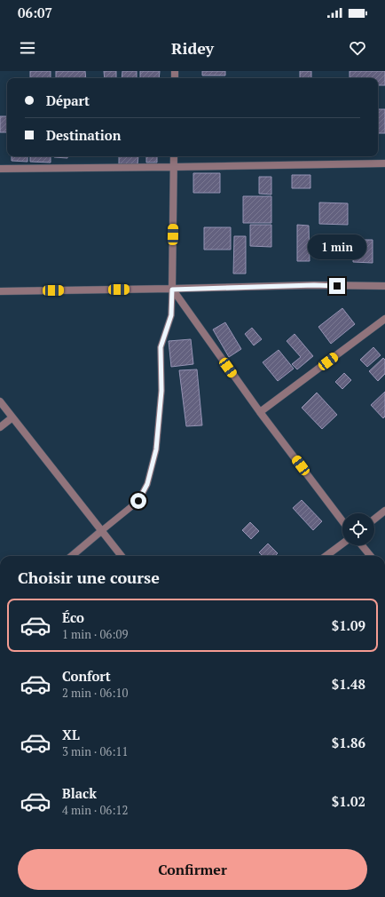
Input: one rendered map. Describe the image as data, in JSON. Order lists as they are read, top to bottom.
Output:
{
  "page": {
    "status": "06:07",
    "header": "Ridey",
    "banner": ["Départ", "Destination"],
    "bubble": "1 min",
    "heading": "Choisir une course",
    "list": [
      {
        "name": "Éco",
        "note": "1 min · 06:09",
        "value": "$1.09"
      },
      {
        "name": "Confort",
        "note": "2 min · 06:10",
        "value": "$1.48"
      },
      {
        "name": "XL",
        "note": "3 min · 06:11",
        "value": "$1.86"
      },
      {
        "name": "Black",
        "note": "4 min · 06:12",
        "value": "$1.02"
      }
    ],
    "buttons": "Confirmer"
  }
}
